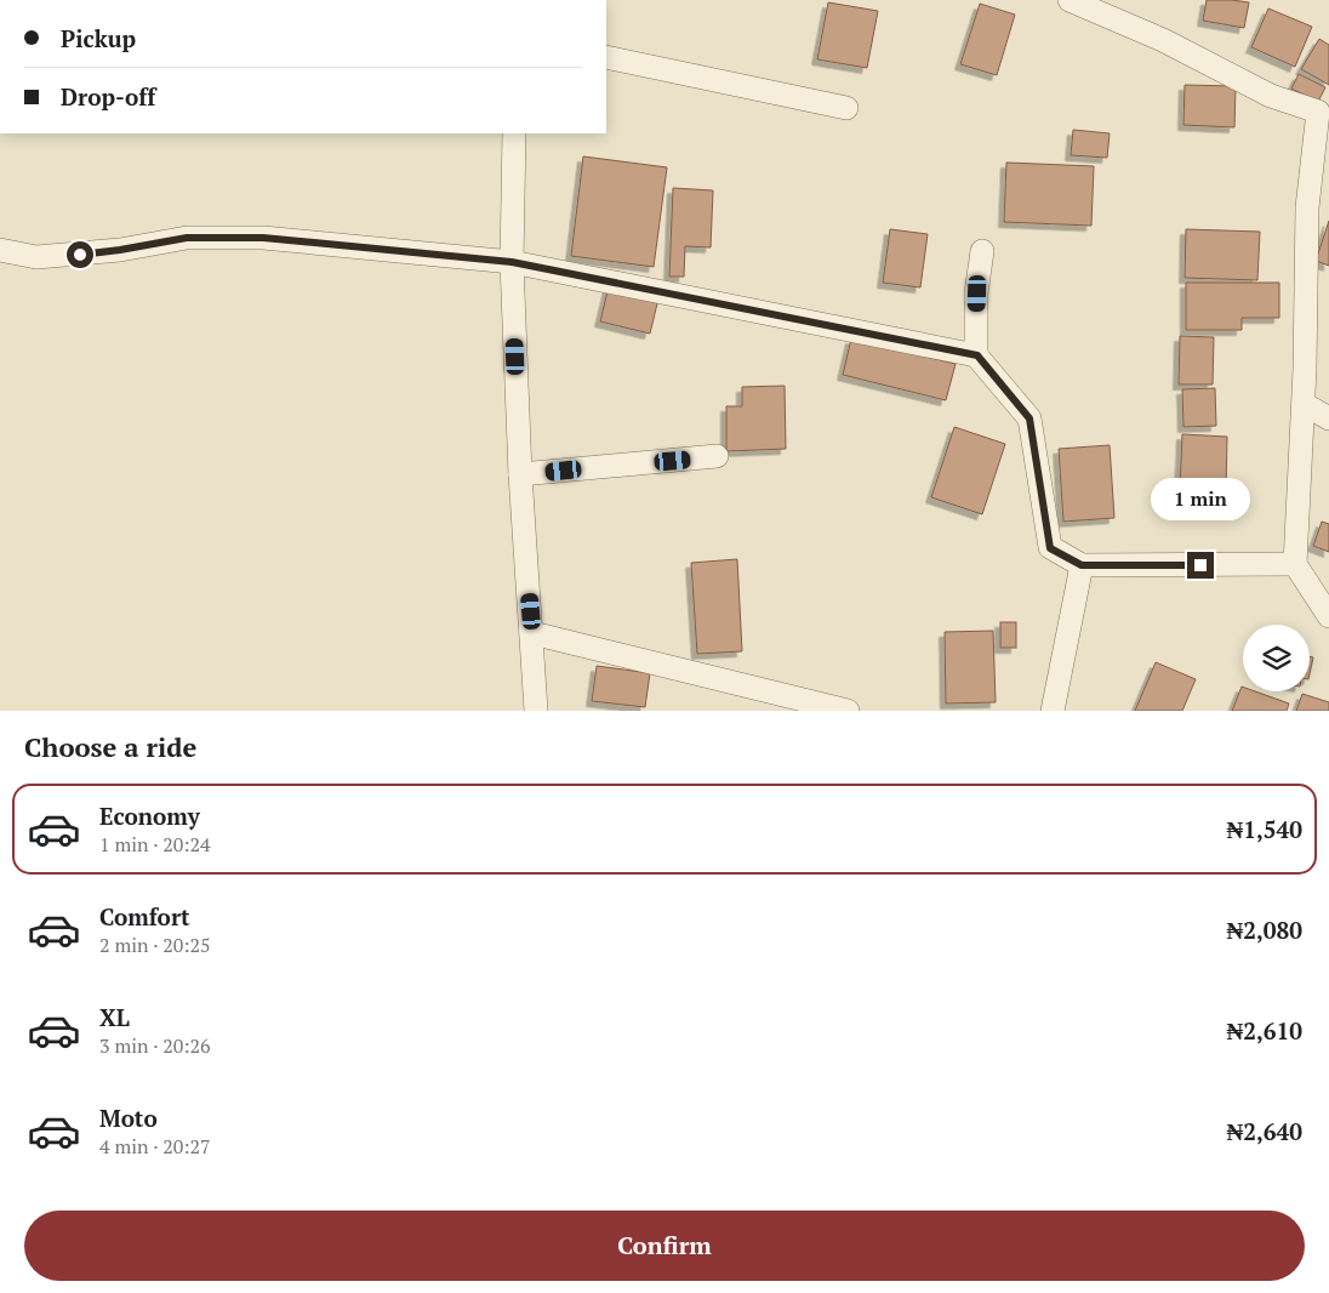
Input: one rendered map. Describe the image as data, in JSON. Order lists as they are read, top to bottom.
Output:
{
  "page": {
    "banner": ["Pickup", "Drop-off"],
    "bubble": "1 min",
    "heading": "Choose a ride",
    "list": [
      {
        "name": "Economy",
        "note": "1 min · 20:24",
        "value": "₦1,540"
      },
      {
        "name": "Comfort",
        "note": "2 min · 20:25",
        "value": "₦2,080"
      },
      {
        "name": "XL",
        "note": "3 min · 20:26",
        "value": "₦2,610"
      },
      {
        "name": "Moto",
        "note": "4 min · 20:27",
        "value": "₦2,640"
      }
    ],
    "buttons": "Confirm"
  }
}
